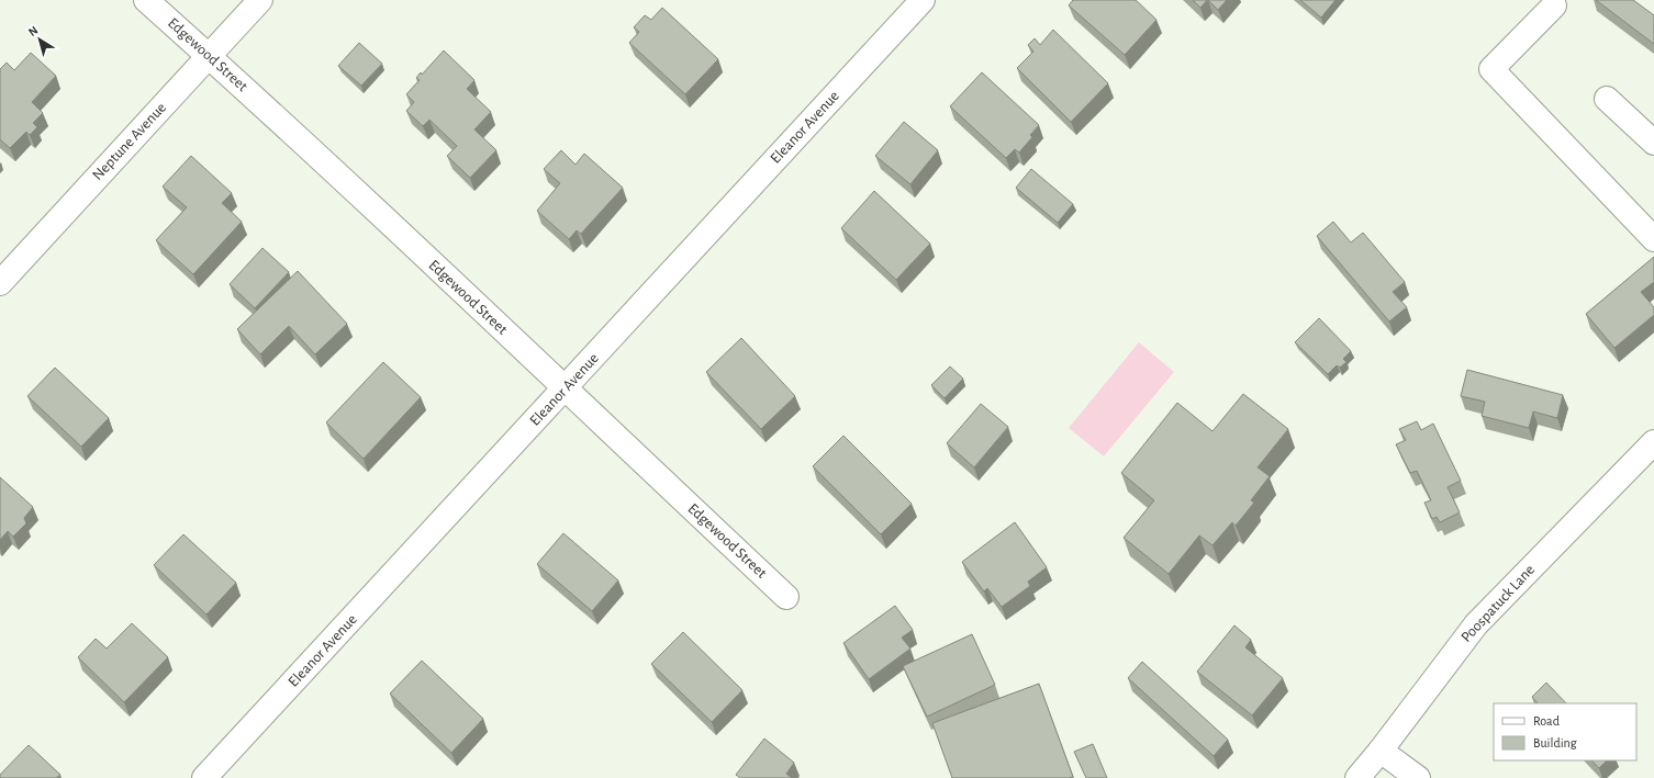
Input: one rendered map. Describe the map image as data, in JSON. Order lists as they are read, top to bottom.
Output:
{
  "streets": {
    "street": [
      "Edgewood Street",
      "Eleanor Avenue",
      "Neptune Avenue",
      "Poospatuck Lane"
    ]
  },
  "crossings": [
    ["Edgewood Street", "Eleanor Avenue"],
    ["Edgewood Street", "Neptune Avenue"]
  ],
  "legend": ["Road", "Building"],
  "north": "top left"
}
